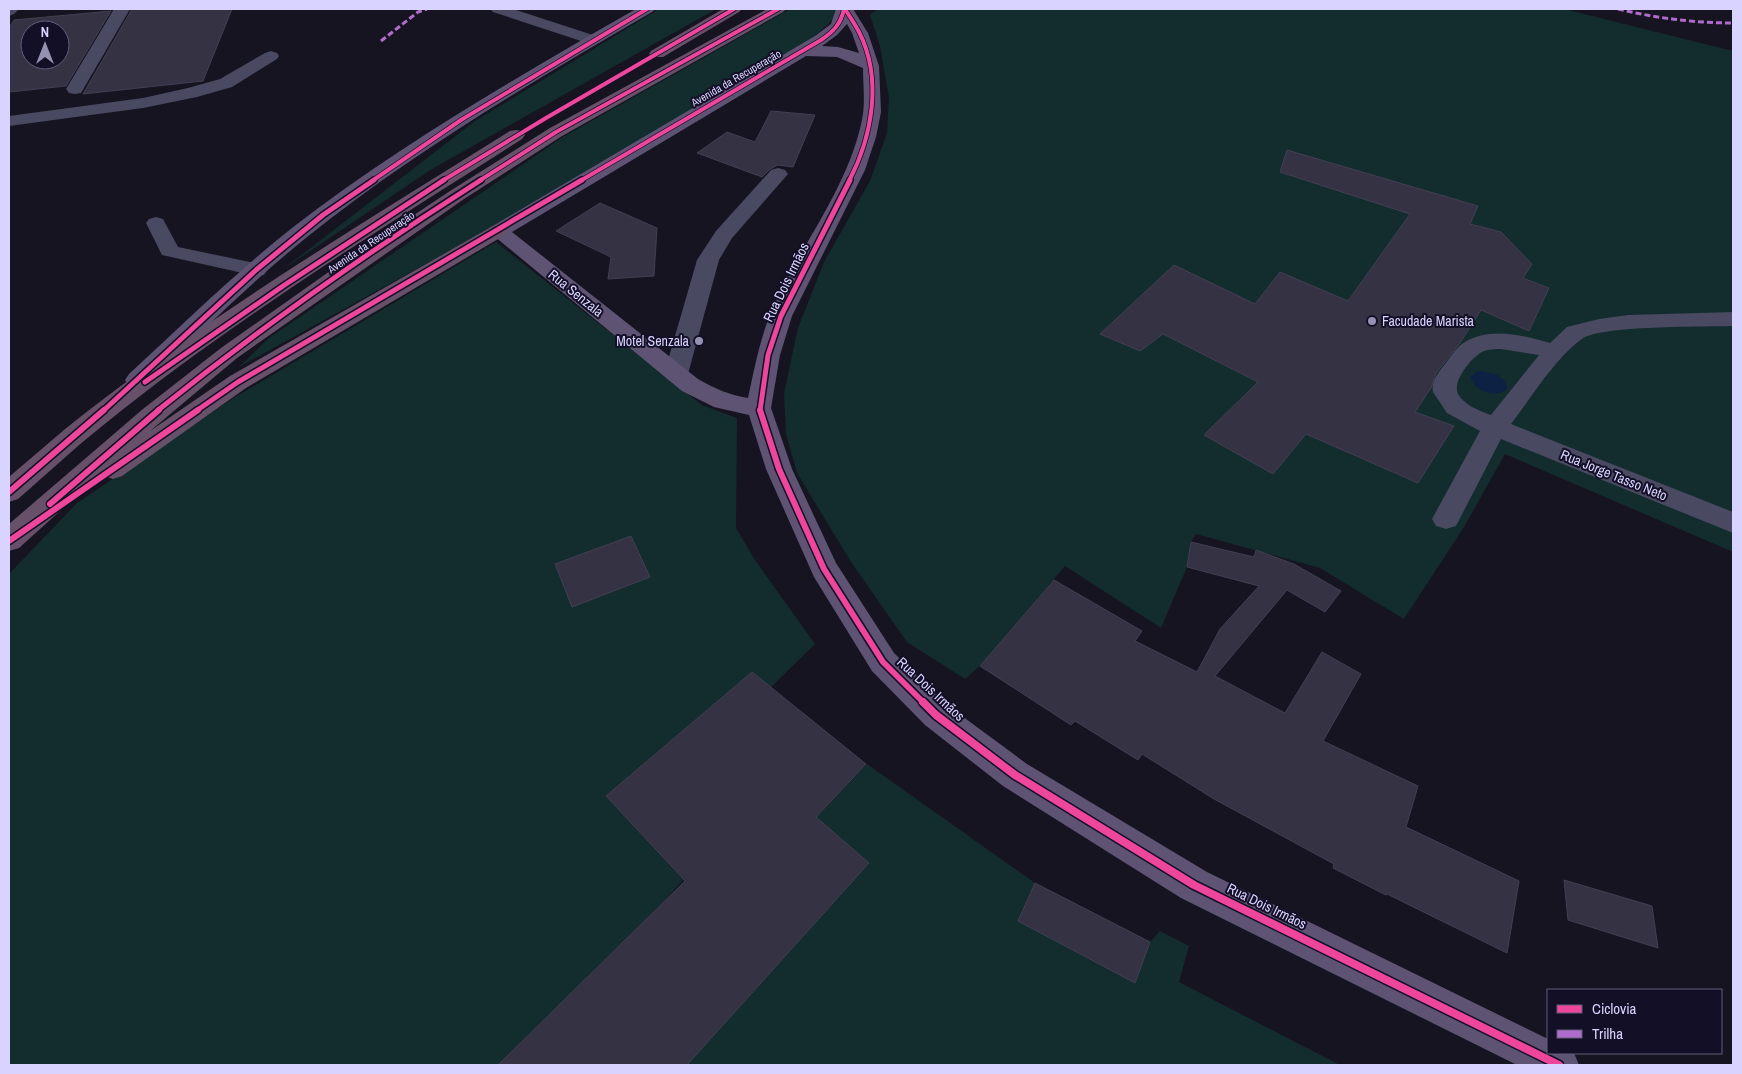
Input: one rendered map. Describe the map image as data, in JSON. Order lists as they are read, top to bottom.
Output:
{
  "streets": {
    "highway": ["Avenida da Recuperação"],
    "main road": ["Rua Dois Irmãos", "Rua Senzala"],
    "street": ["Rua Jorge Tasso Neto"]
  },
  "crossings": [
    ["Avenida da Recuperação", "Rua Dois Irmãos"],
    ["Avenida da Recuperação", "Rua Senzala"],
    ["Rua Dois Irmãos", "Rua Senzala"]
  ],
  "places": ["Facudade Marista", "Motel Senzala"],
  "legend": ["Ciclovia", "Trilha"],
  "north": "top"
}
